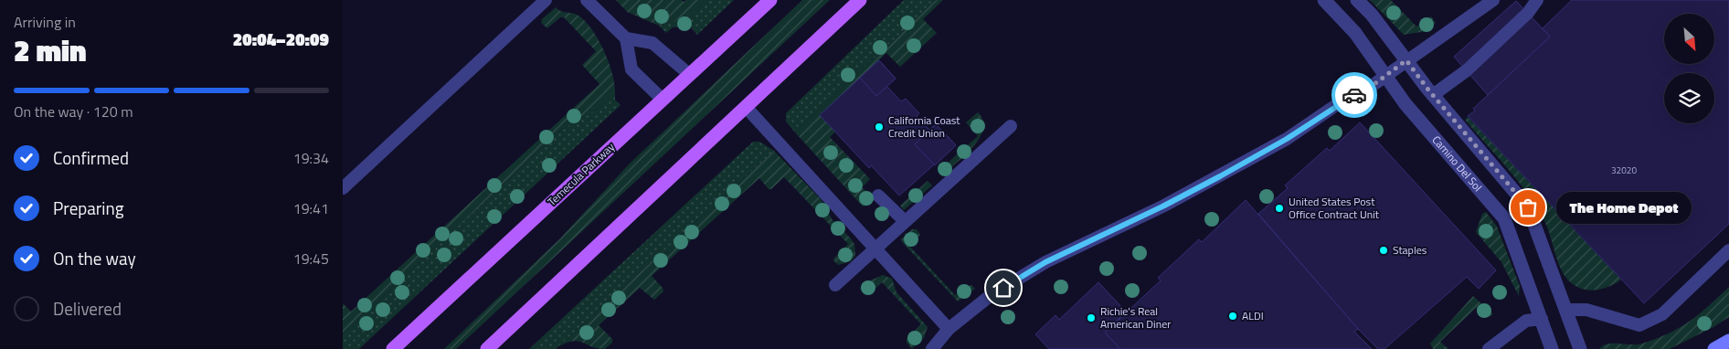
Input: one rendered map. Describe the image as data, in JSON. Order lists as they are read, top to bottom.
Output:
{
  "streets": {
    "main road": ["Temecula Parkway"],
    "street": ["Camino Del Sol"]
  },
  "places": [
    "California Coast Credit Union",
    "The Home Depot",
    "United States Post Office Contract Unit",
    "Staples",
    "ALDI",
    "Richie's Real American Diner"
  ],
  "house_numbers": ["32020"],
  "north": "bottom right",
  "page": {
    "heading": ["2 min", "Arriving in", "20:04–20:09"],
    "bar": "On the way · 120 m",
    "list": [
      ["Confirmed", "19:34"],
      ["Preparing", "19:41"],
      ["On the way", "19:45"],
      "Delivered"
    ],
    "bubble": "The Home Depot"
  }
}
